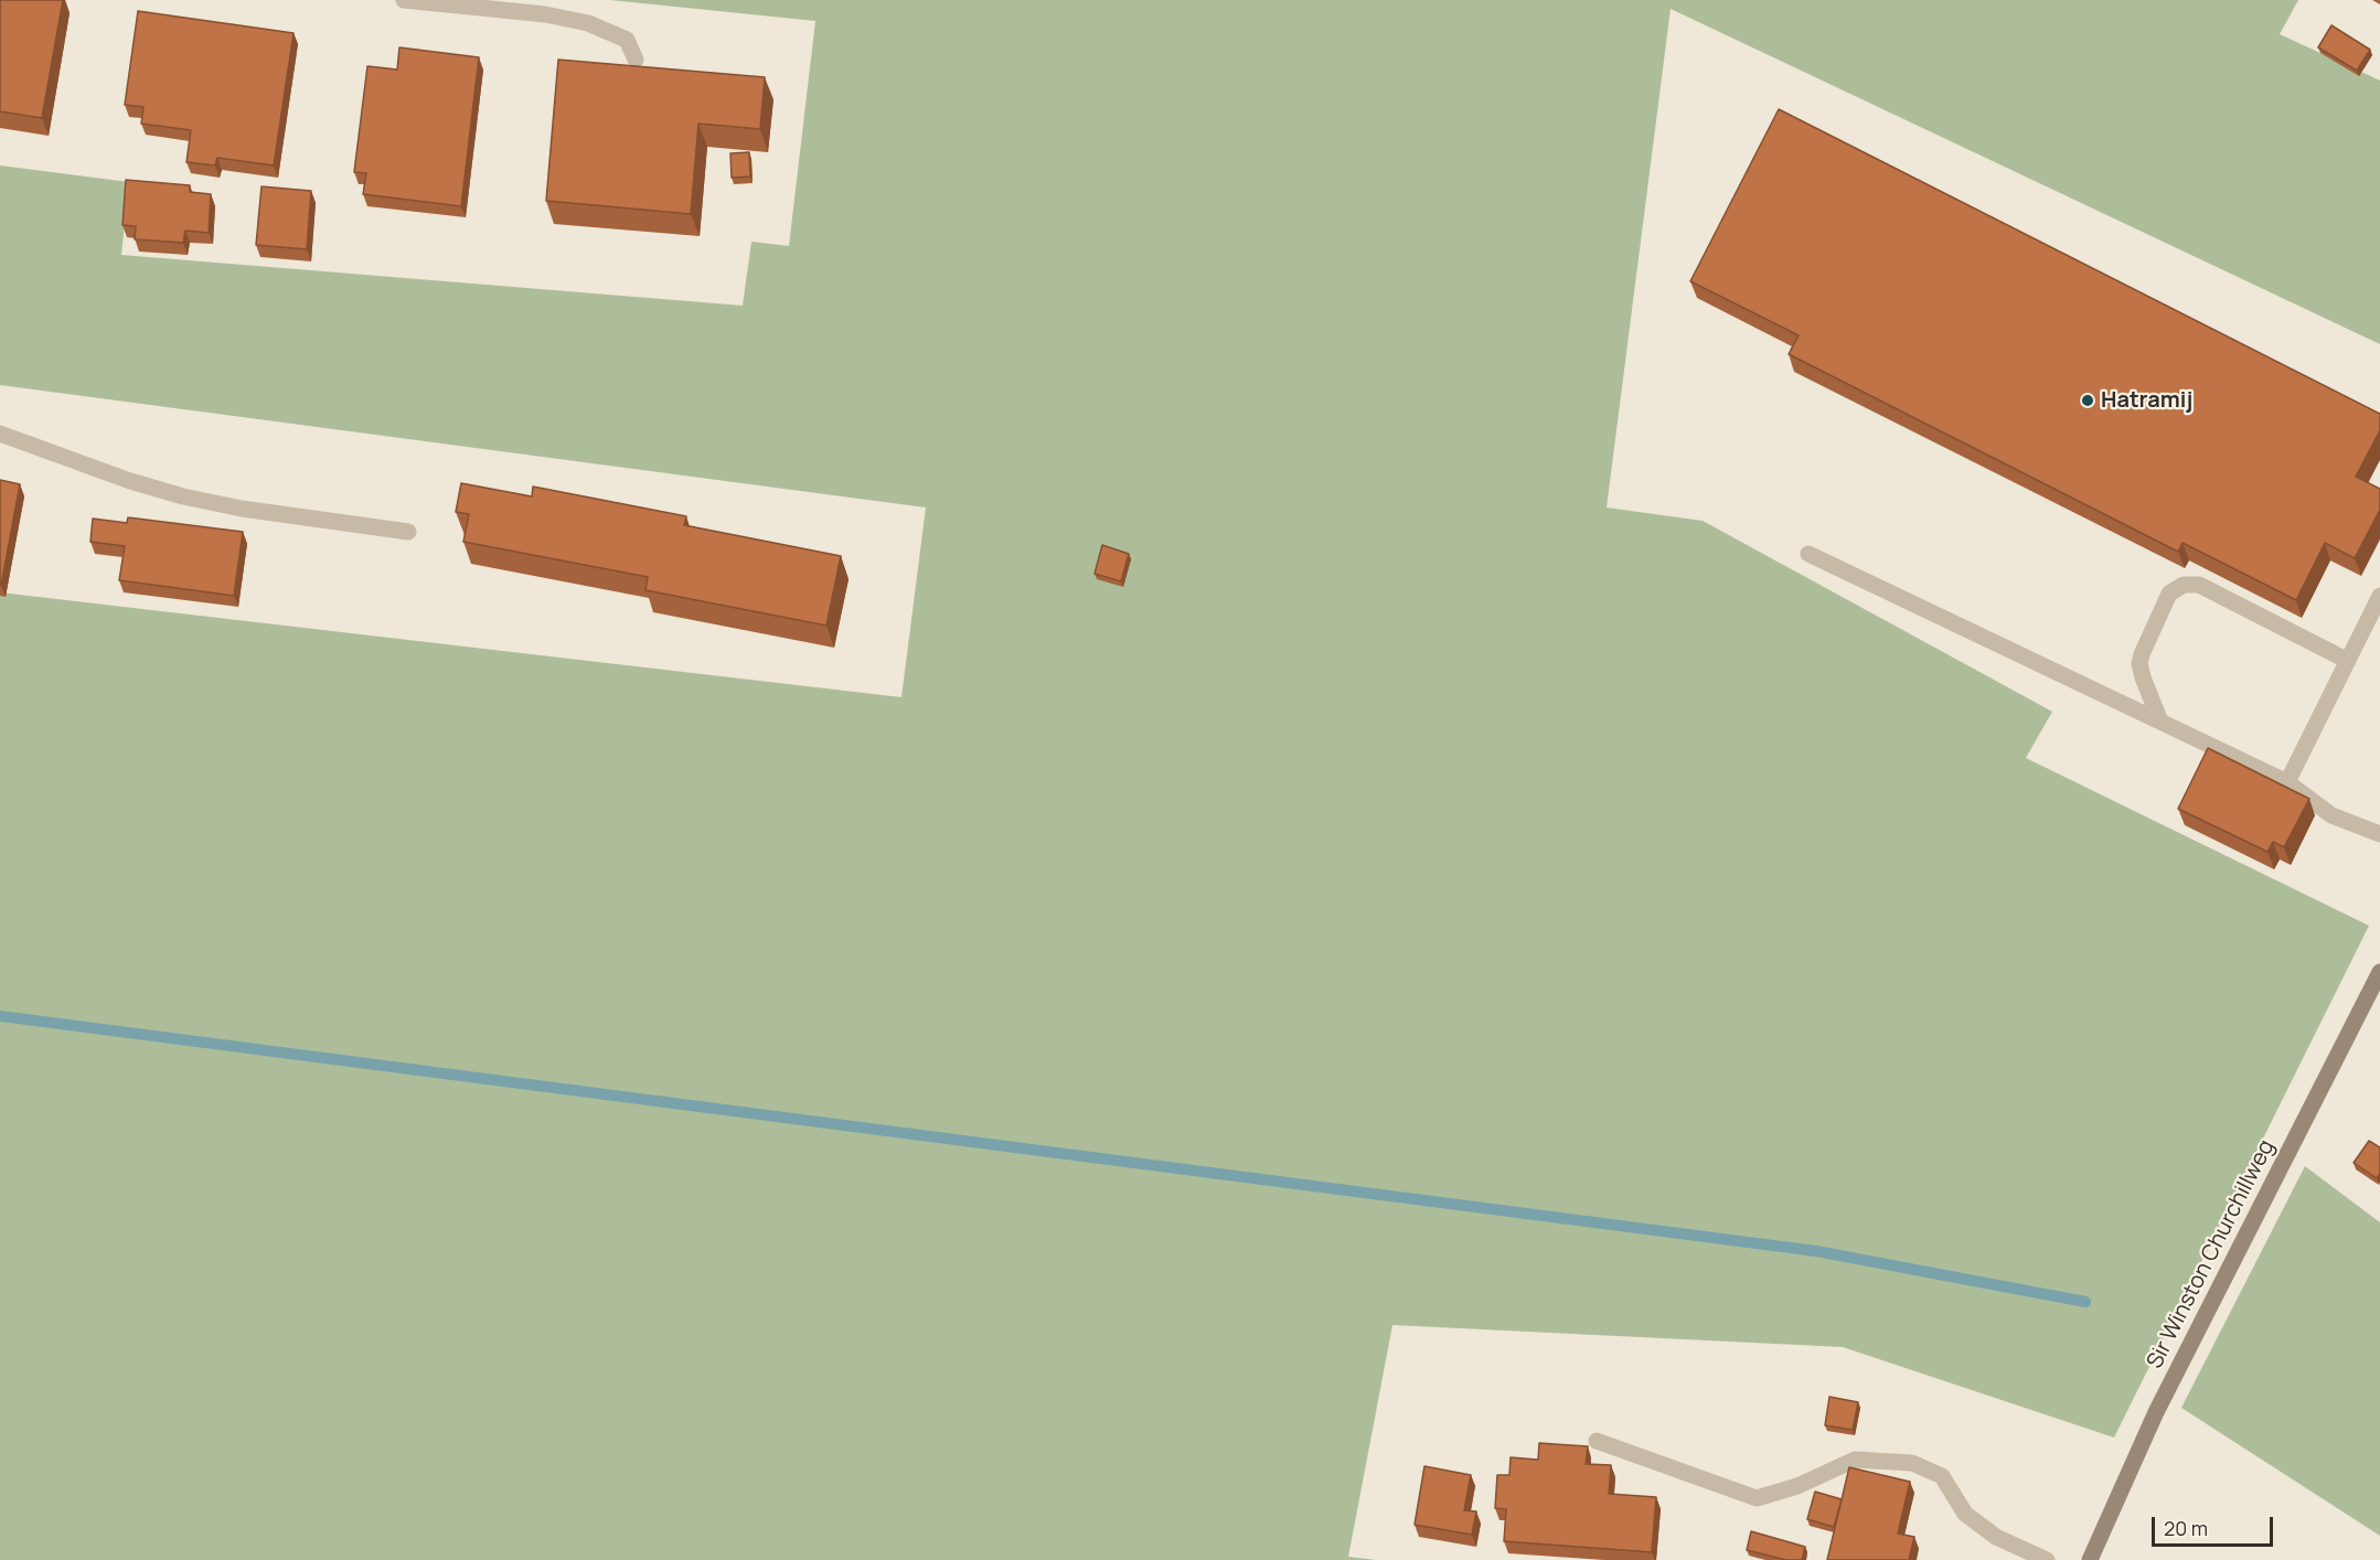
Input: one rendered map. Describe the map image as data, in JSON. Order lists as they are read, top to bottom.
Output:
{
  "streets": {
    "street": ["Sir Winston Churchillweg"]
  },
  "places": ["Hatramij"],
  "scale_bar": "20 m"
}
